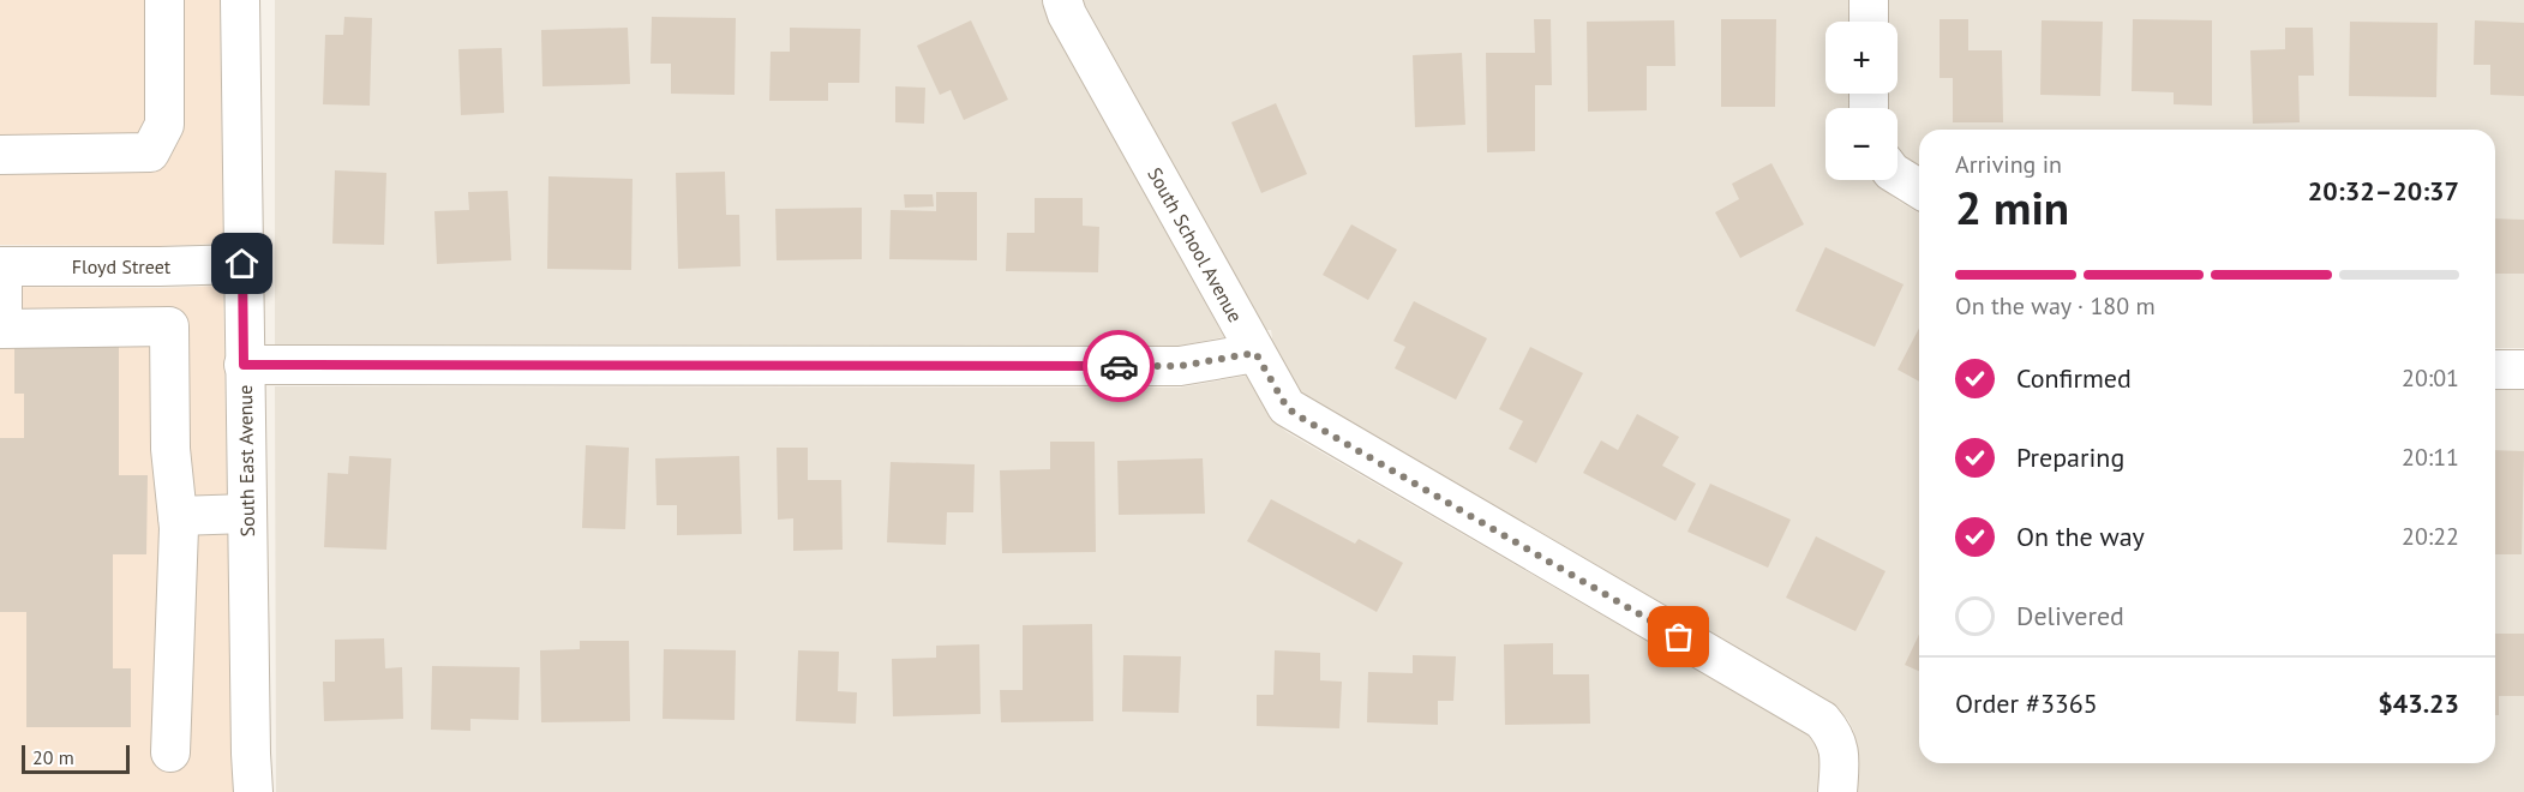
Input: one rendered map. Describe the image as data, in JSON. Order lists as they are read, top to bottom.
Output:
{
  "streets": {
    "street": ["South School Avenue", "Floyd Street", "South East Avenue"]
  },
  "crossings": [
    ["Floyd Street", "South East Avenue"]
  ],
  "scale_bar": "20 m",
  "page": {
    "map_buttons": ["+", "−"],
    "heading": ["2 min", "Arriving in", "20:32–20:37"],
    "panel": ["Order #3365", "$43.23"],
    "bar": "On the way · 180 m",
    "list": [
      ["Confirmed", "20:01"],
      ["Preparing", "20:11"],
      ["On the way", "20:22"],
      "Delivered"
    ],
    "scale": "20 m"
  }
}
